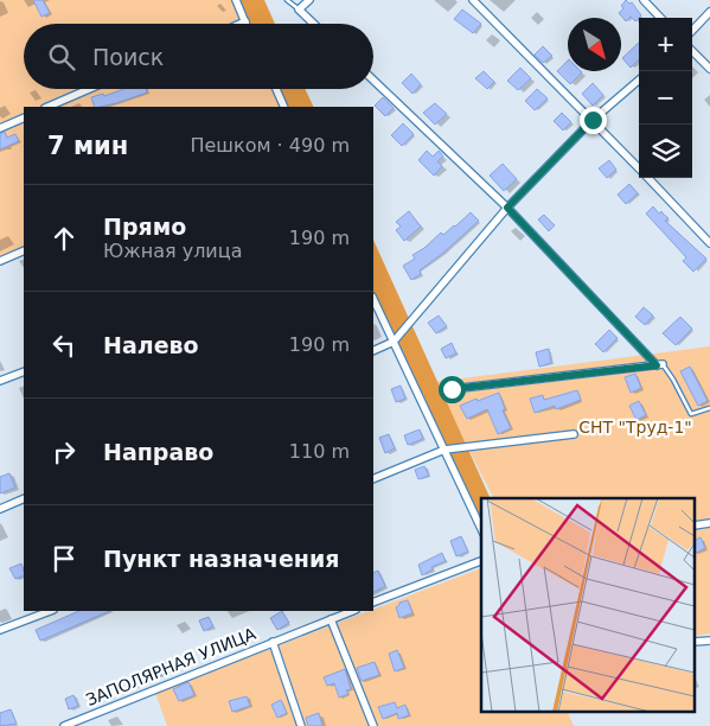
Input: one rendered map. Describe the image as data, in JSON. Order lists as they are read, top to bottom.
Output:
{
  "streets": {
    "street": ["ЗАПОЛЯРНАЯ УЛИЦА"]
  },
  "parks": ["СНТ \"Труд-1\""],
  "north": "bottom right",
  "page": {
    "map_buttons": ["+", "−"],
    "search": "Поиск",
    "heading": ["7 мин", "Пешком · 490 m"],
    "list": [
      ["Прямо", "Южная улица", "190 m"],
      ["Налево", "190 m"],
      ["Направо", "110 m"],
      "Пункт назначения"
    ]
  }
}
